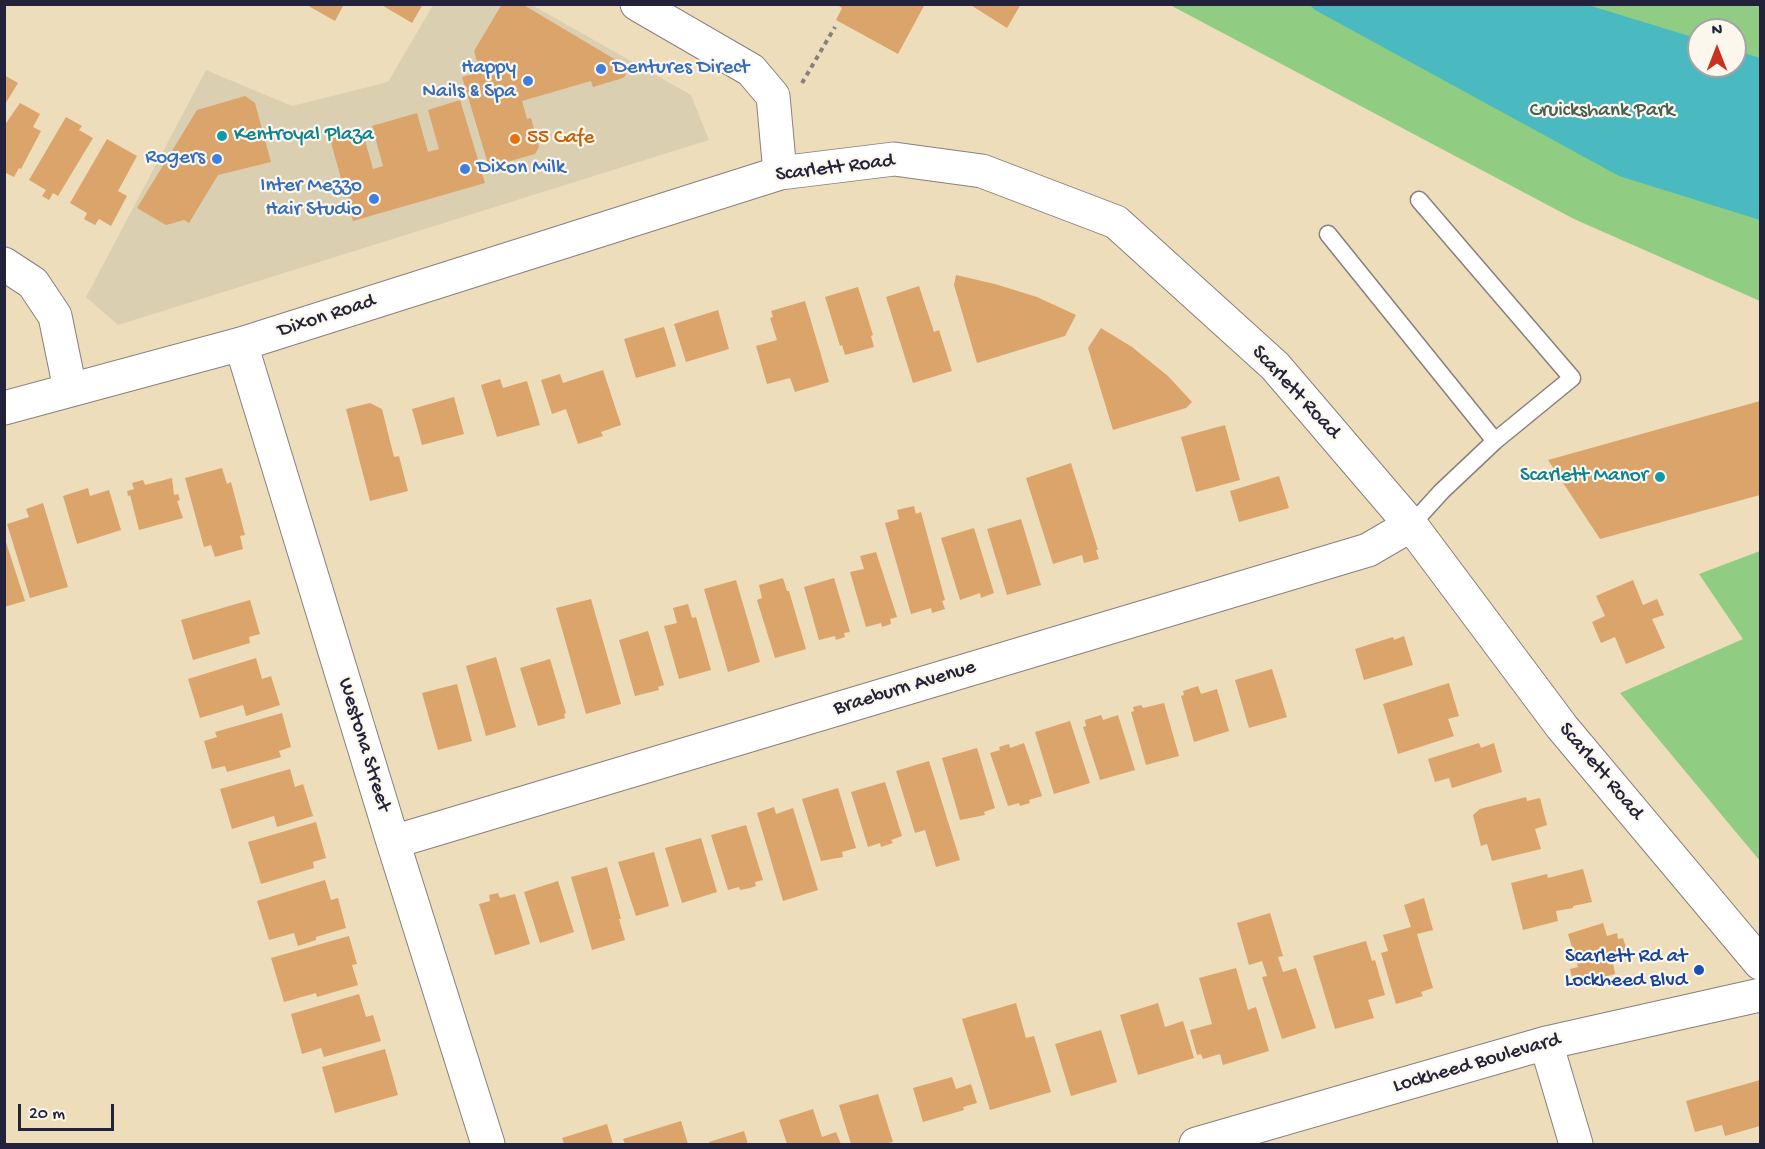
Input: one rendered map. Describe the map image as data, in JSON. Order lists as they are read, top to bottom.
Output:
{
  "streets": {
    "street": [
      "Scarlett Road",
      "Dixon Road",
      "Braeburn Avenue",
      "Westona Street",
      "Lockheed Boulevard"
    ]
  },
  "crossings": [
    ["Scarlett Road", "Dixon Road"],
    ["Scarlett Road", "Braeburn Avenue"],
    ["Dixon Road", "Westona Street"],
    ["Braeburn Avenue", "Westona Street"]
  ],
  "parks": ["Cruickshank Park"],
  "places": [
    "Dentures Direct",
    "Happy Nails & Spa",
    "Kentroyal Plaza",
    "55 Cafe",
    "Rogers",
    "Dixon Milk",
    "Inter Mezzo Hair Studio",
    "Scarlett Manor",
    "Scarlett Rd at Lockheed Blvd"
  ],
  "scale_bar": "20 m",
  "north": "top"
}
